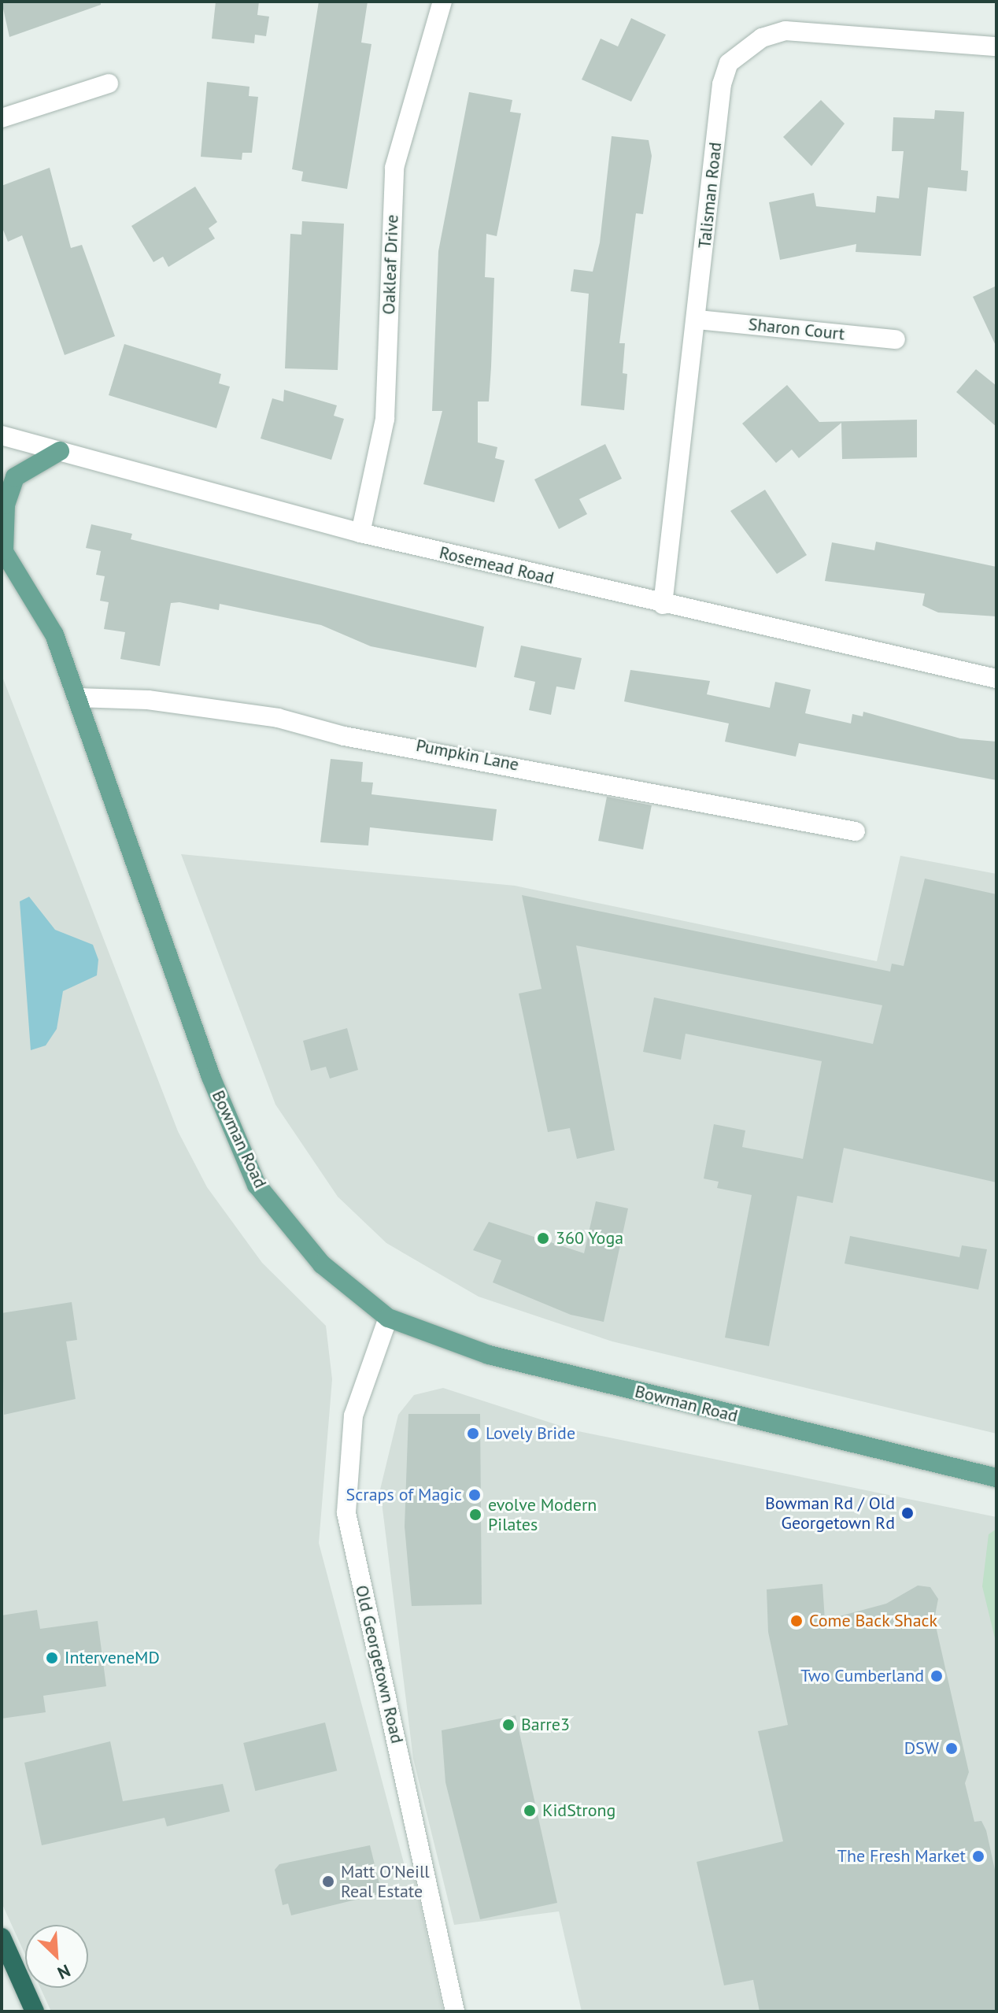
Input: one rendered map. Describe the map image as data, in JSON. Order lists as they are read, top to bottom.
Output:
{
  "streets": {
    "main road": ["Bowman Road"],
    "street": [
      "Talisman Road",
      "Oakleaf Drive",
      "Sharon Court",
      "Rosemead Road",
      "Pumpkin Lane",
      "Old Georgetown Road"
    ]
  },
  "crossings": [
    ["Talisman Road", "Sharon Court"],
    ["Talisman Road", "Rosemead Road"],
    ["Oakleaf Drive", "Rosemead Road"],
    ["Pumpkin Lane", "Bowman Road"],
    ["Bowman Road", "Old Georgetown Road"]
  ],
  "places": [
    "360 Yoga",
    "Lovely Bride",
    "Scraps of Magic",
    "Bowman Rd / Old Georgetown Rd",
    "evolve Modern Pilates",
    "Come Back Shack",
    "InterveneMD",
    "Two Cumberland",
    "Barre3",
    "DSW",
    "KidStrong",
    "The Fresh Market",
    "Matt O'Neill Real Estate"
  ],
  "north": "bottom right"
}
